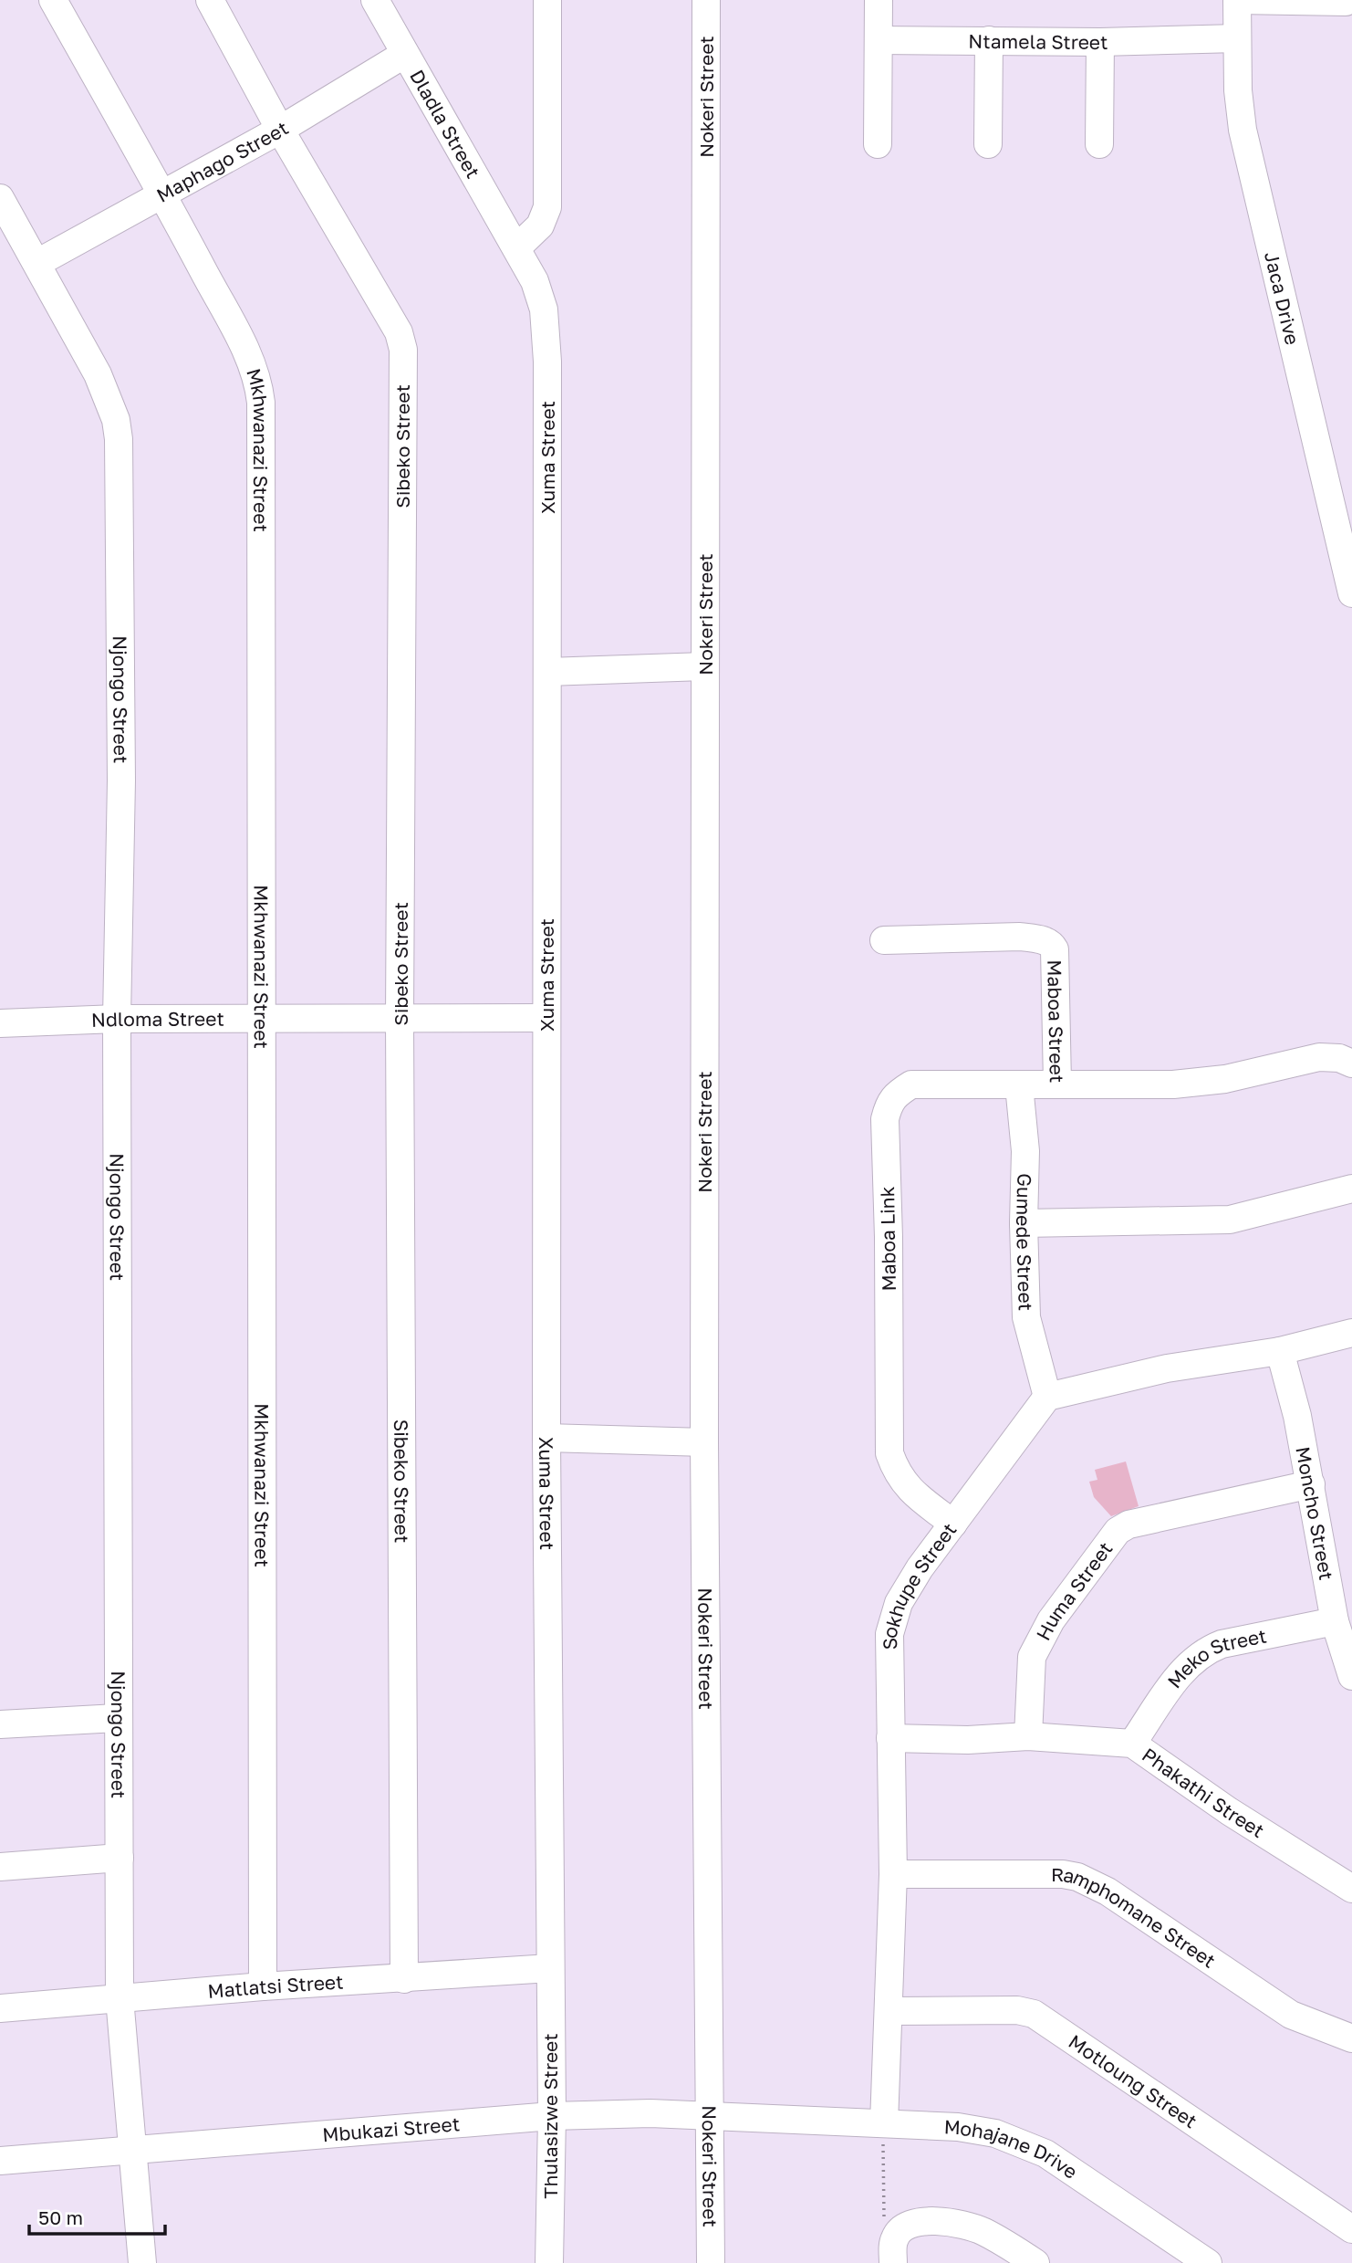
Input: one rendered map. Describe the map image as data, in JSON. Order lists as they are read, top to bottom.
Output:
{
  "streets": {
    "street": [
      "Ntamela Street",
      "Nokeri Street",
      "Dladla Street",
      "Maphago Street",
      "Jaca Drive",
      "Sibeko Street",
      "Mkhwanazi Street",
      "Xuma Street",
      "Njongo Street",
      "Maboa Street",
      "Ndloma Street",
      "Maboa Link",
      "Gumede Street",
      "Moncho Street",
      "Sokhupe Street",
      "Huma Street",
      "Meko Street",
      "Phakathi Street",
      "Ramphomane Street",
      "Matlatsi Street",
      "Motloung Street",
      "Thulasizwe Street",
      "Mbukazi Street",
      "Mohajane Drive"
    ]
  },
  "crossings": [
    ["Ntamela Street", "Jaca Drive"],
    ["Nokeri Street", "Mbukazi Street"],
    ["Dladla Street", "Maphago Street"],
    ["Dladla Street", "Xuma Street"],
    ["Maphago Street", "Sibeko Street"],
    ["Maphago Street", "Mkhwanazi Street"],
    ["Maphago Street", "Njongo Street"],
    ["Sibeko Street", "Ndloma Street"],
    ["Sibeko Street", "Matlatsi Street"],
    ["Mkhwanazi Street", "Ndloma Street"],
    ["Mkhwanazi Street", "Matlatsi Street"],
    ["Xuma Street", "Ndloma Street"],
    ["Xuma Street", "Matlatsi Street"],
    ["Xuma Street", "Thulasizwe Street"],
    ["Njongo Street", "Ndloma Street"],
    ["Njongo Street", "Matlatsi Street"],
    ["Njongo Street", "Mbukazi Street"],
    ["Maboa Street", "Maboa Link"],
    ["Maboa Link", "Gumede Street"],
    ["Maboa Link", "Sokhupe Street"],
    ["Gumede Street", "Sokhupe Street"],
    ["Moncho Street", "Huma Street"],
    ["Moncho Street", "Meko Street"],
    ["Sokhupe Street", "Phakathi Street"],
    ["Sokhupe Street", "Ramphomane Street"],
    ["Sokhupe Street", "Motloung Street"],
    ["Sokhupe Street", "Mohajane Drive"],
    ["Huma Street", "Phakathi Street"],
    ["Meko Street", "Phakathi Street"],
    ["Matlatsi Street", "Thulasizwe Street"],
    ["Thulasizwe Street", "Mbukazi Street"],
    ["Mbukazi Street", "Mohajane Drive"]
  ],
  "scale_bar": "50 m"
}
